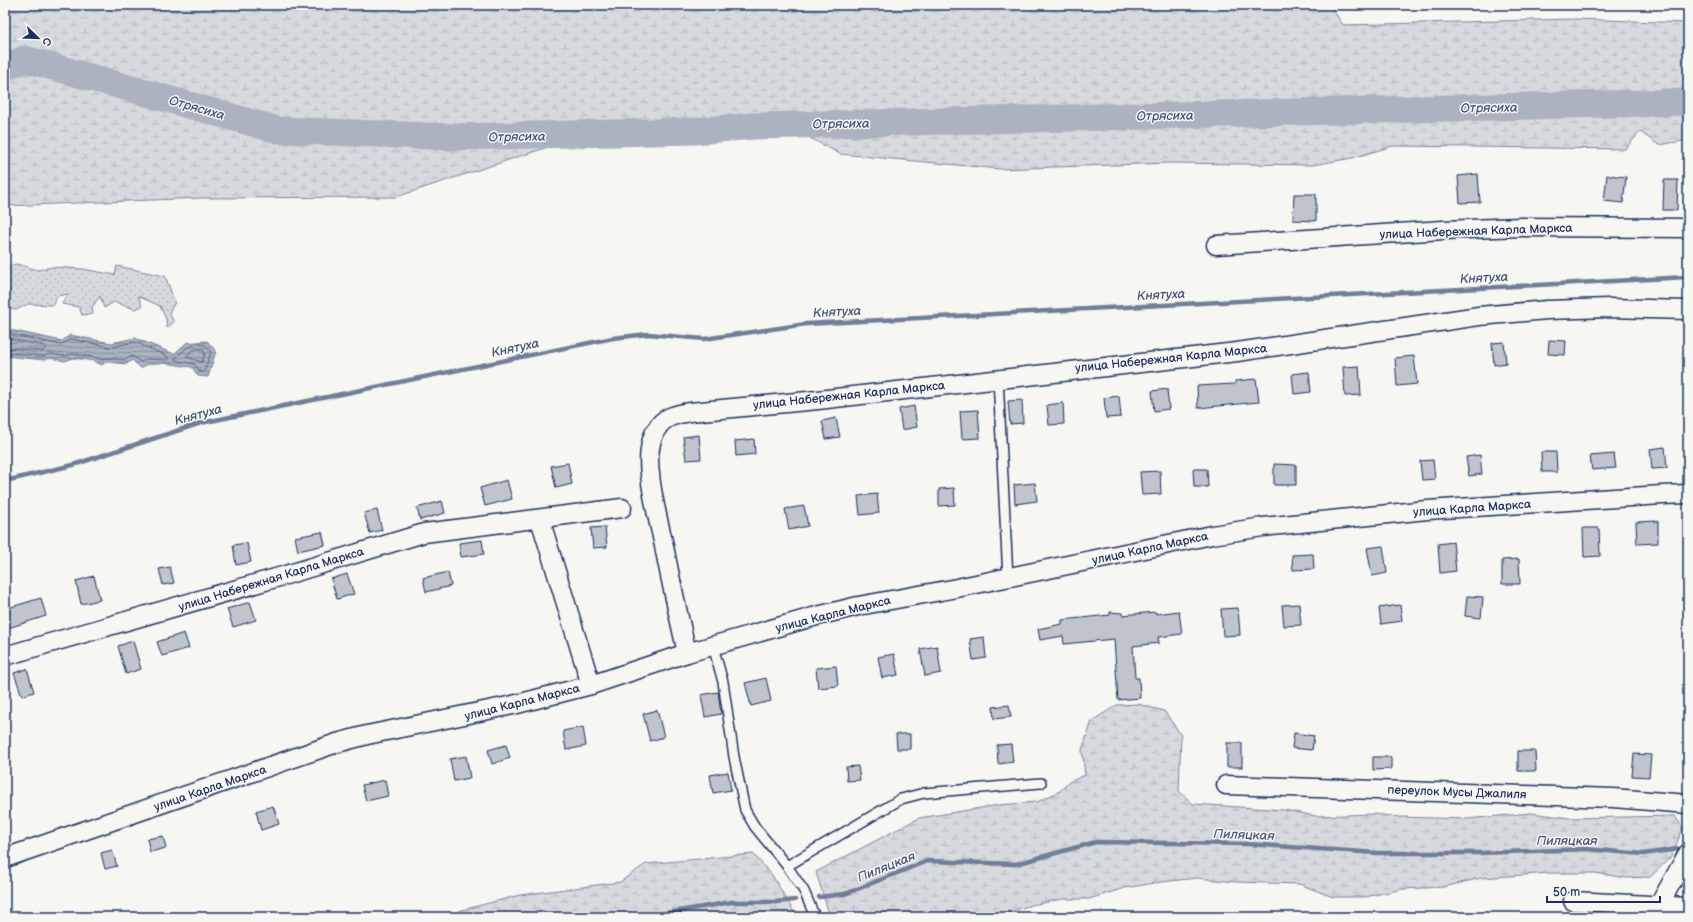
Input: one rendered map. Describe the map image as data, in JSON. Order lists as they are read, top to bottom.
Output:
{
  "streets": {
    "street": ["улица Набережная Карла Маркса", "улица Карла Маркса", "переулок Мусы Джалиля"]
  },
  "crossings": [
    ["улица Набережная Карла Маркса", "улица Карла Маркса"]
  ],
  "water": ["Отрясиха", "Княтуха", "Пиляцкая"],
  "scale_bar": "50 m",
  "north": "bottom right"
}
